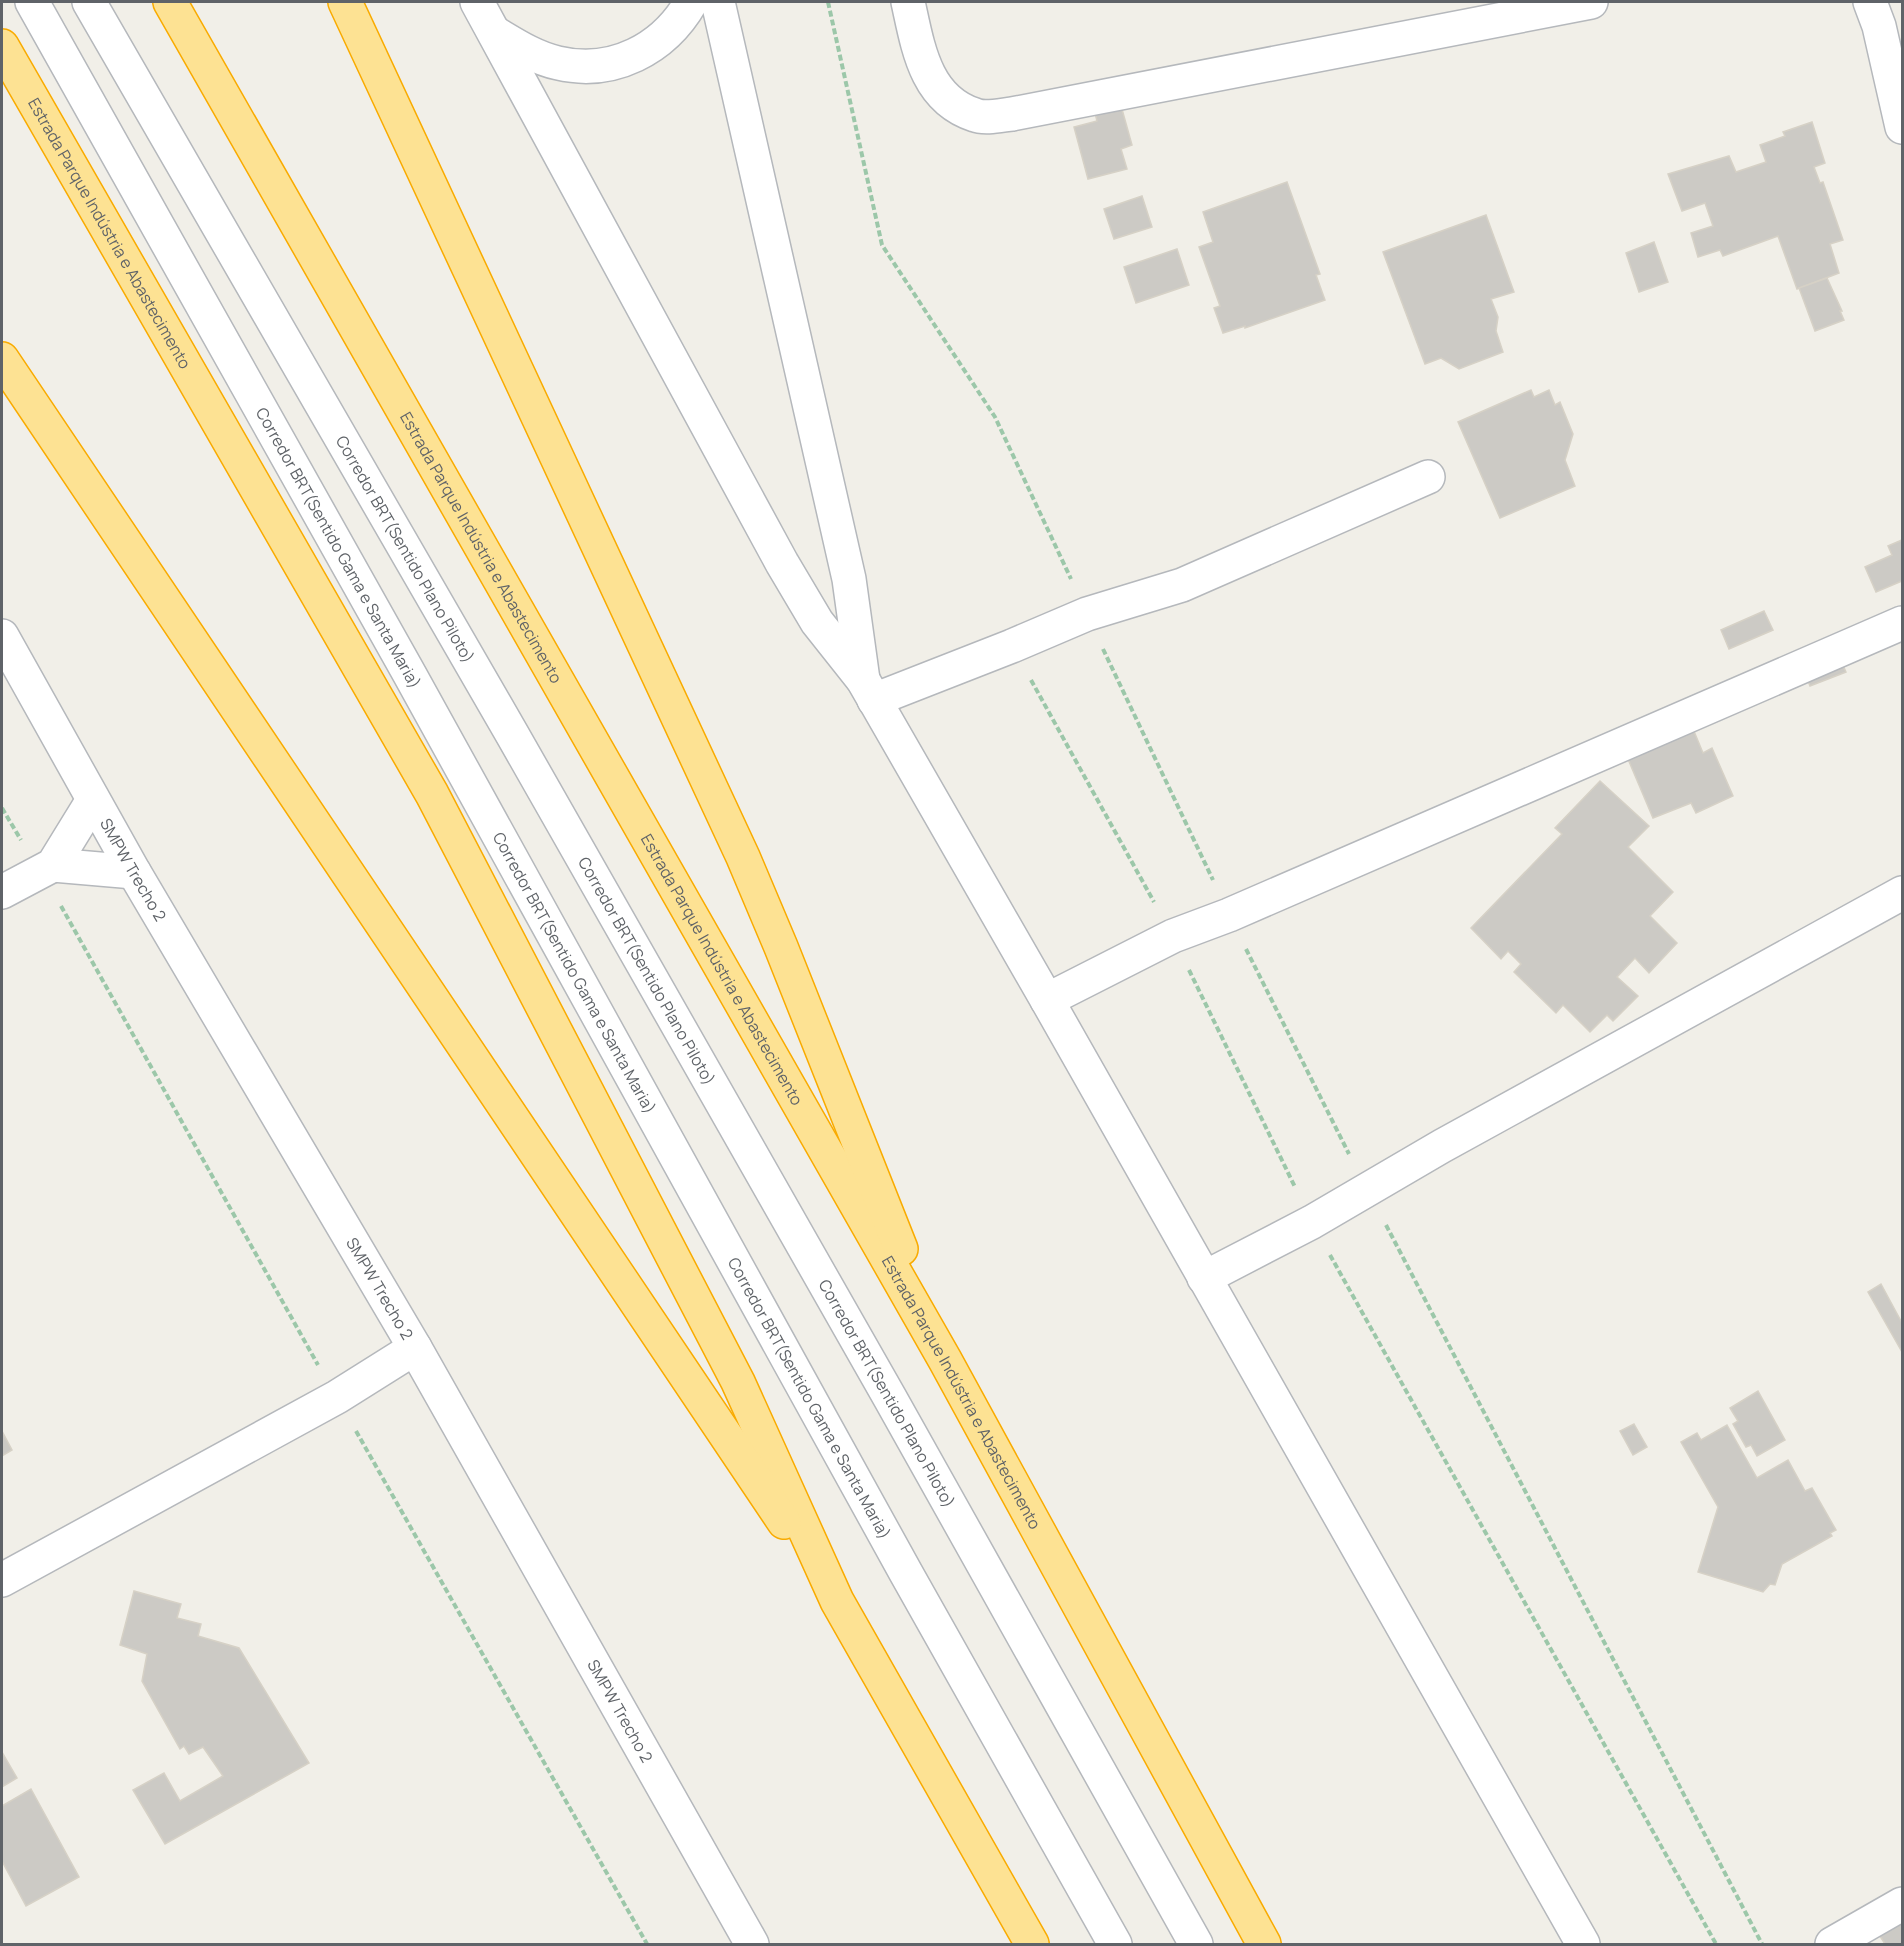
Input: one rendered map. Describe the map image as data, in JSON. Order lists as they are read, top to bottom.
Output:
{
  "streets": {
    "highway": ["Estrada Parque Indústria e Abastecimento"],
    "street": ["Corredor BRT(Sentido Gama e Santa Maria)", "Corredor BRT(Sentido Plano Piloto)", "SMPW Trecho 2"]
  }
}
